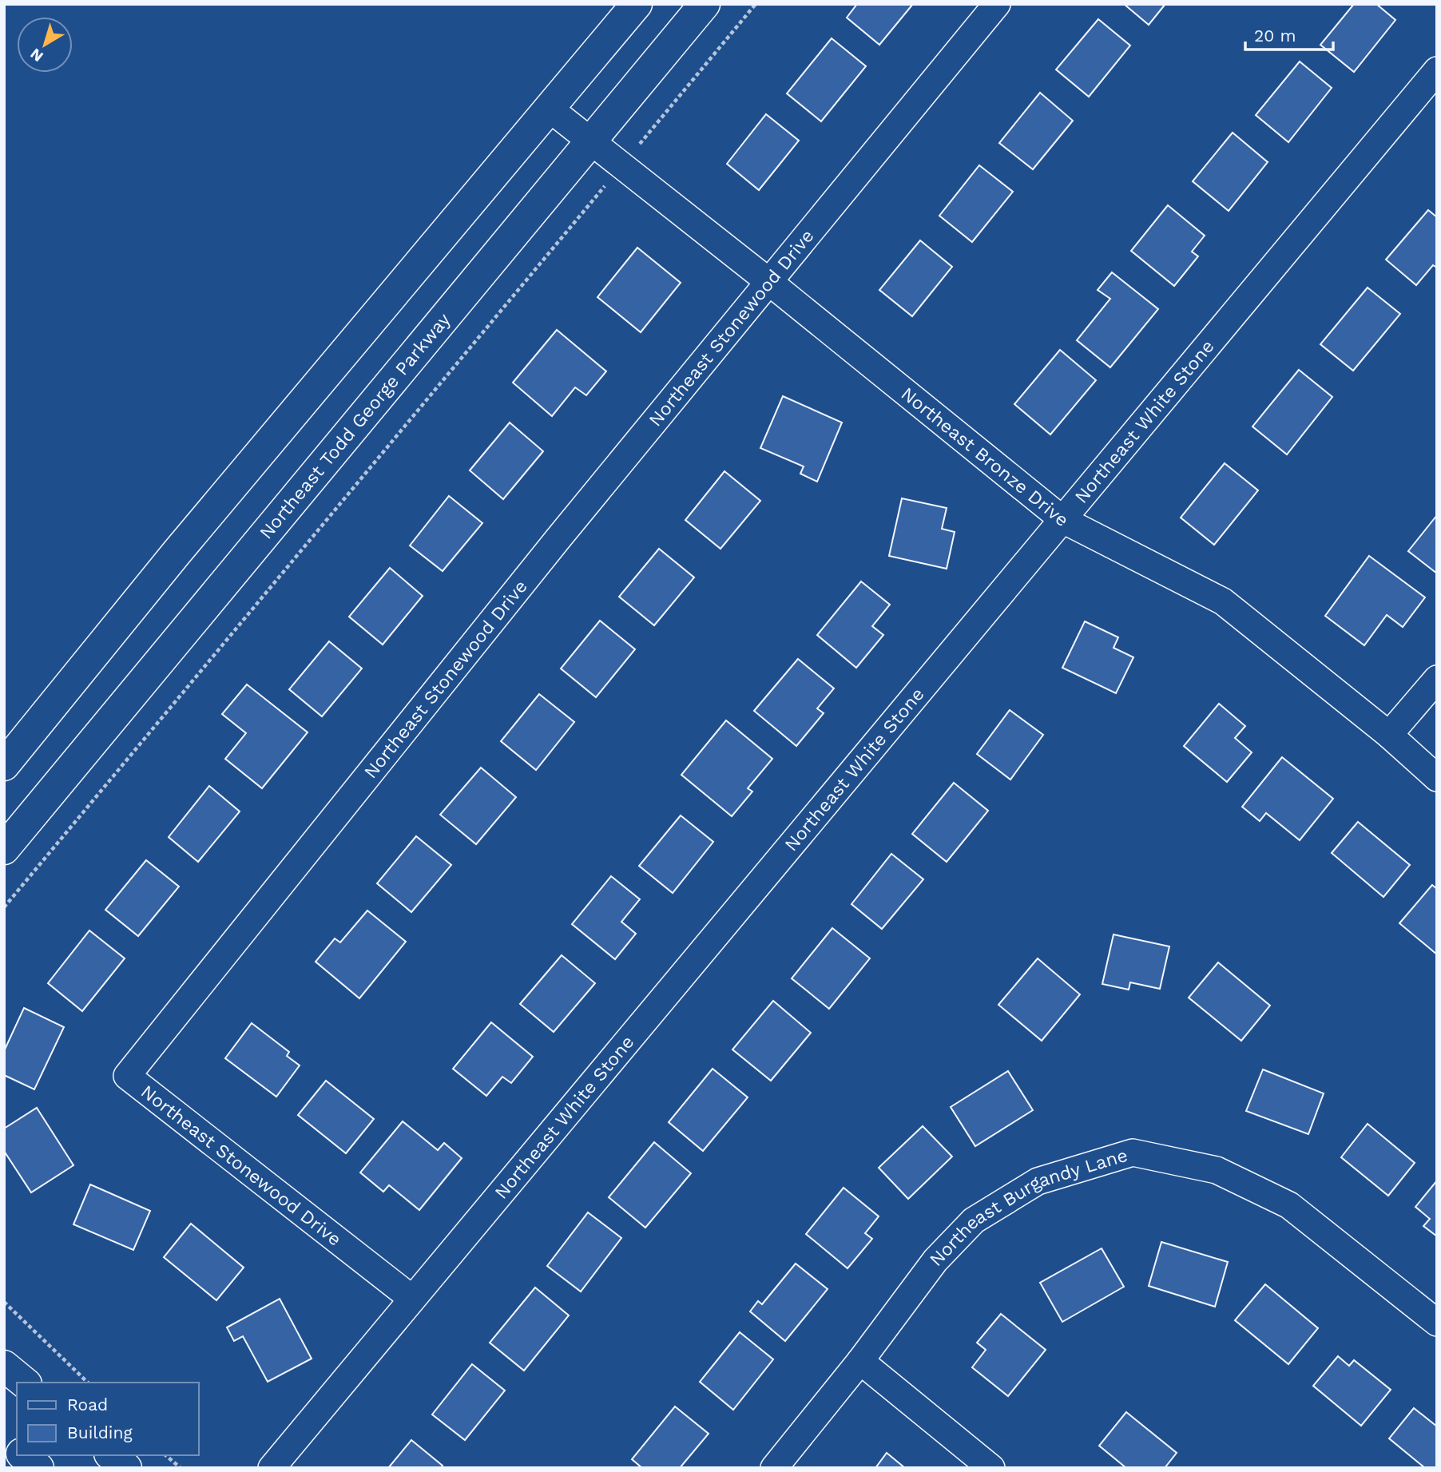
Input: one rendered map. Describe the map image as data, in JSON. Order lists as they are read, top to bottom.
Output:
{
  "streets": {
    "main road": ["Northeast Todd George Parkway"],
    "street": [
      "Northeast Stonewood Drive",
      "Northeast White Stone",
      "Northeast Bronze Drive",
      "Northeast Burgandy Lane"
    ]
  },
  "crossings": [
    ["Northeast Stonewood Drive", "Northeast White Stone"],
    ["Northeast Stonewood Drive", "Northeast Bronze Drive"],
    ["Northeast White Stone", "Northeast Bronze Drive"],
    ["Northeast Todd George Parkway", "Northeast Bronze Drive"]
  ],
  "legend": ["Road", "Building"],
  "scale_bar": "20 m",
  "north": "bottom left"
}
